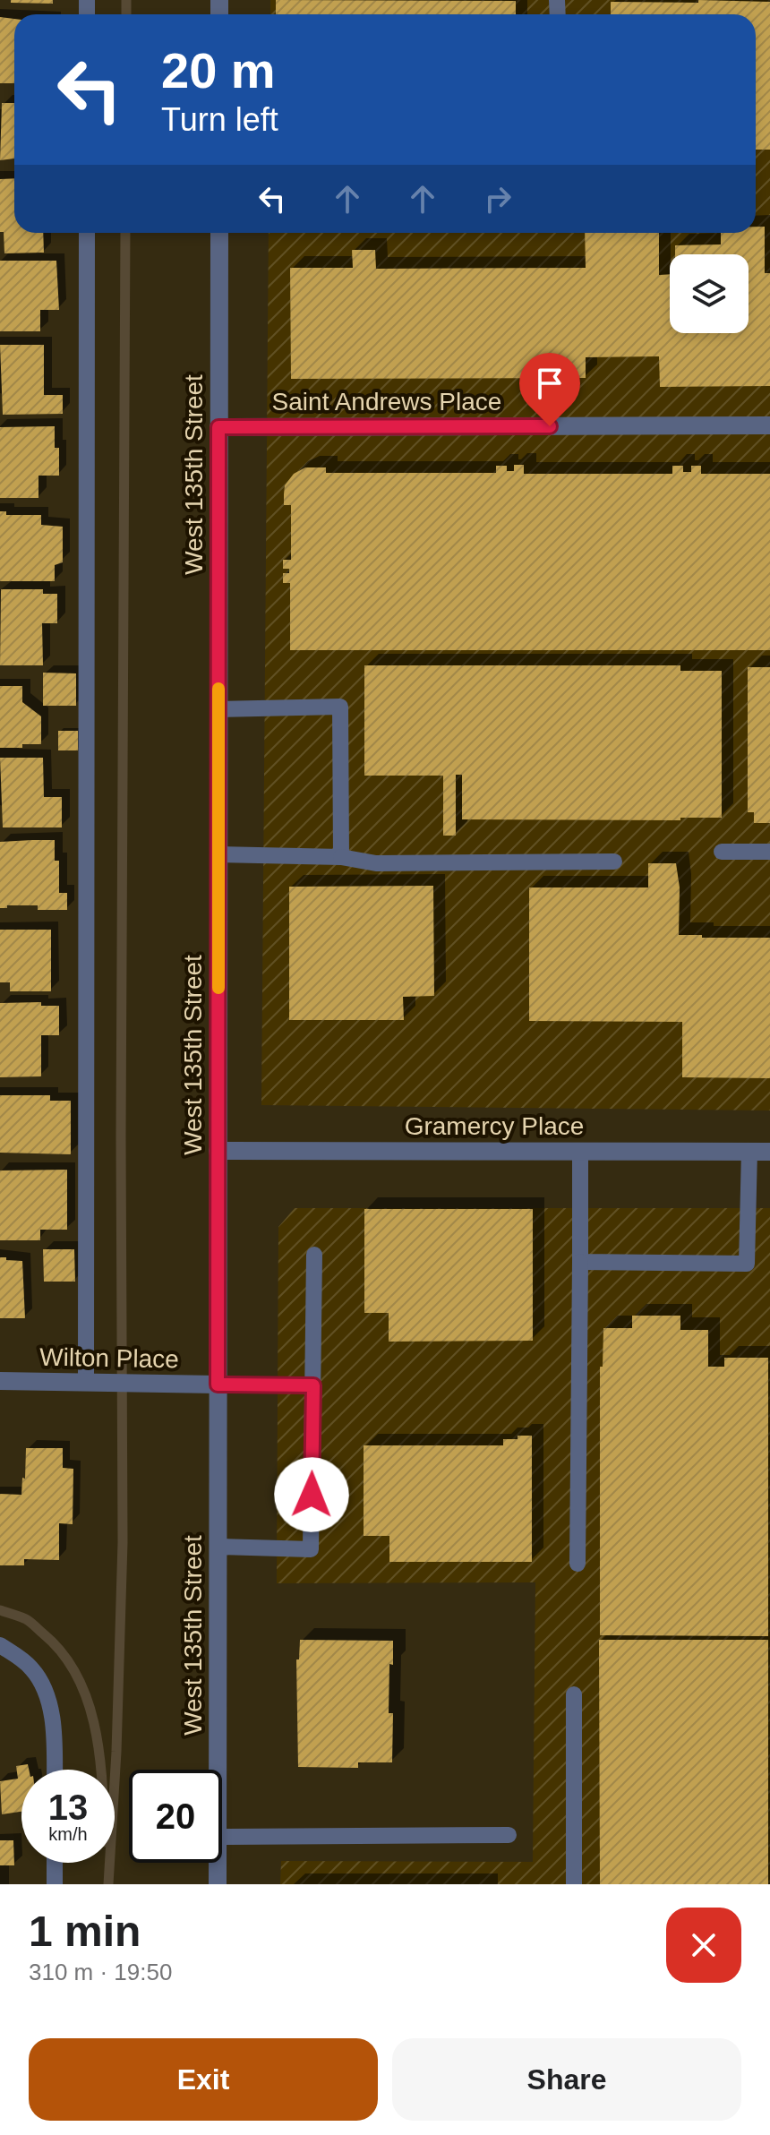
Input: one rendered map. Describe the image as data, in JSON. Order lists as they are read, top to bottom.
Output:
{
  "streets": {
    "street": [
      "Saint Andrews Place",
      "West 135th Street",
      "Gramercy Place",
      "Wilton Place"
    ]
  },
  "crossings": [
    ["Saint Andrews Place", "West 135th Street"],
    ["West 135th Street", "Gramercy Place"],
    ["West 135th Street", "Wilton Place"]
  ],
  "page": {
    "turn": ["20 m", "Turn left"],
    "speed": "13 km/h",
    "limit": "20",
    "heading": ["1 min", "310 m · 19:50"],
    "buttons": ["Exit", "Share"]
  }
}
